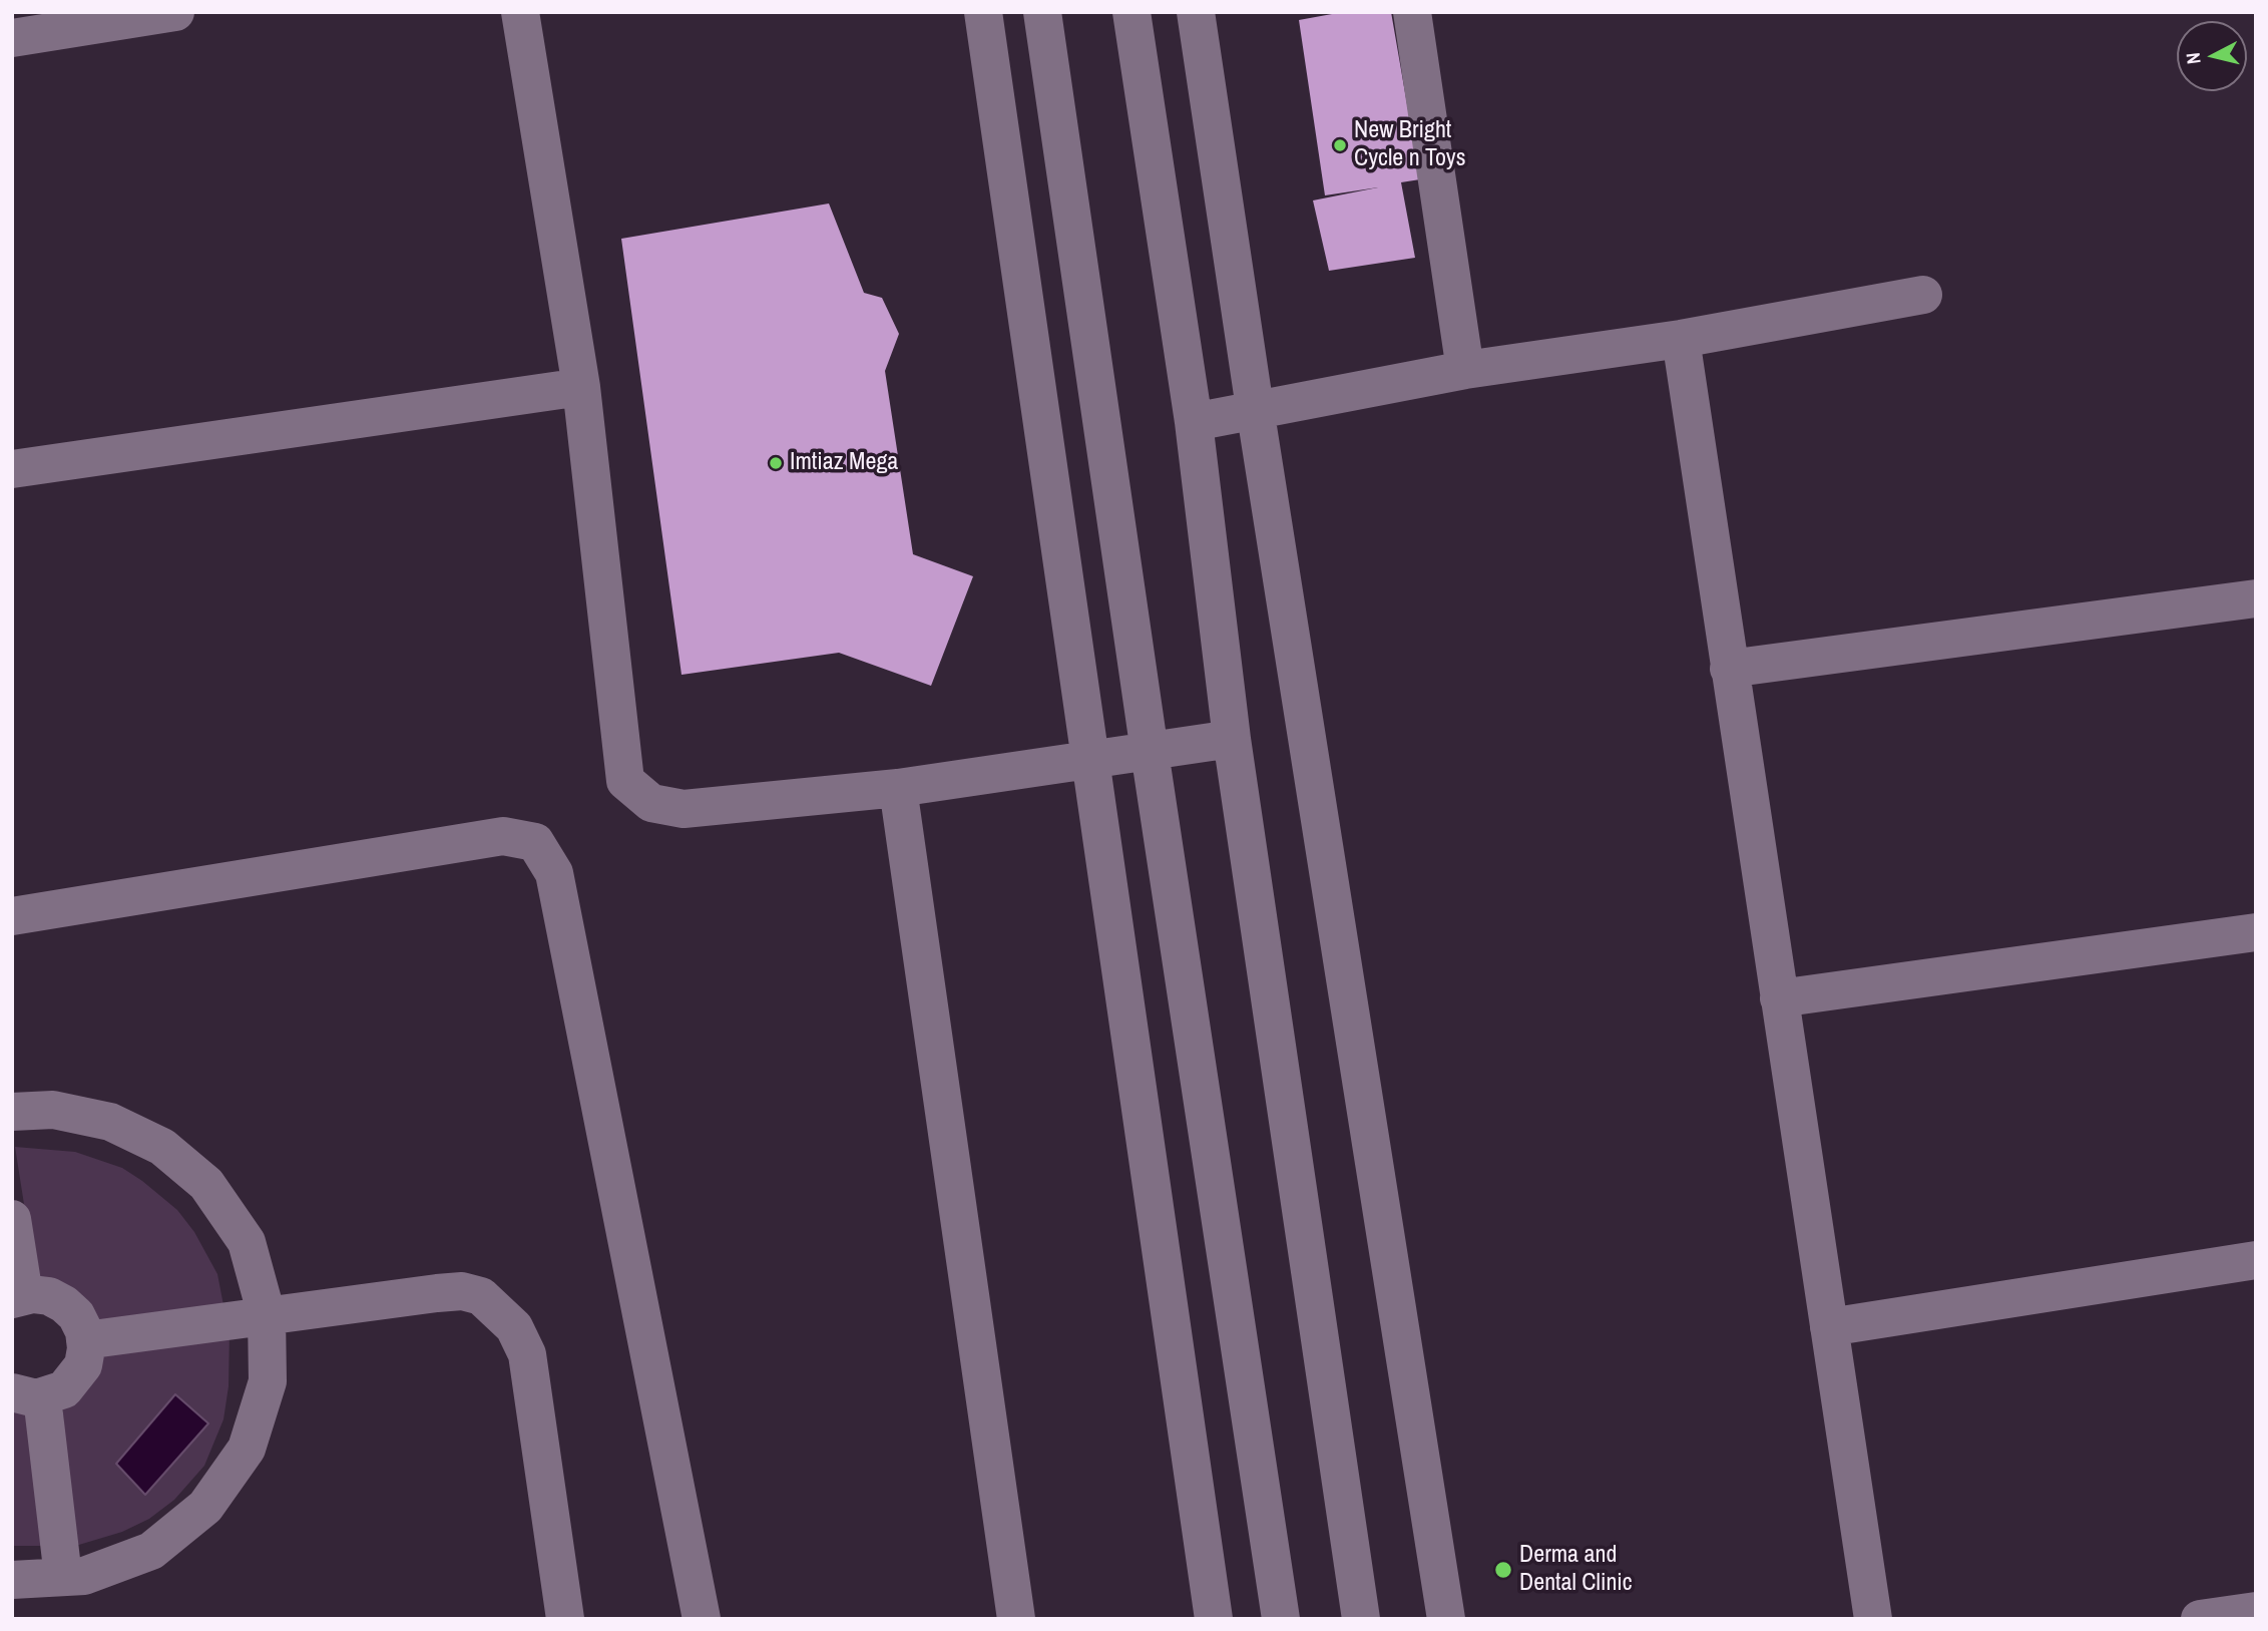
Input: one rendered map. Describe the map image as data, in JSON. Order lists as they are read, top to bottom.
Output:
{
  "places": ["New Bright Cycle n Toys", "Imtiaz Mega", "Derma and Dental Clinic"],
  "north": "left"
}
